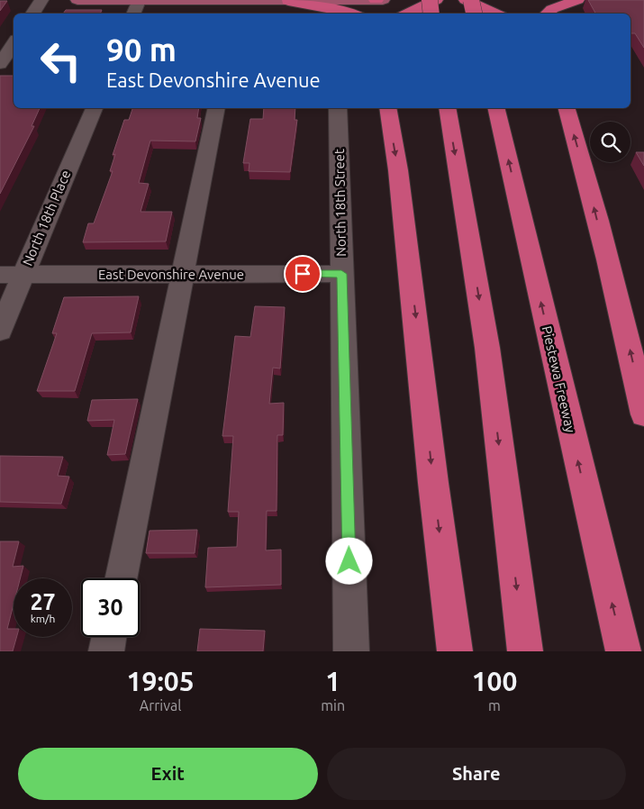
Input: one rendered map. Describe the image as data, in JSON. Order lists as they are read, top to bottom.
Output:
{
  "streets": {
    "highway": ["Piestewa Freeway"],
    "street": ["North 18th Street", "North 18th Place", "East Devonshire Avenue"]
  },
  "crossings": [
    ["North 18th Street", "East Devonshire Avenue"],
    ["North 18th Place", "East Devonshire Avenue"]
  ],
  "page": {
    "turn": ["90 m", "East Devonshire Avenue"],
    "speed": "27 km/h",
    "limit": "30",
    "eta": [
      "19:05",
      "Arrival",
      "1",
      "min",
      "100",
      "m"
    ],
    "buttons": ["Exit", "Share"]
  }
}
